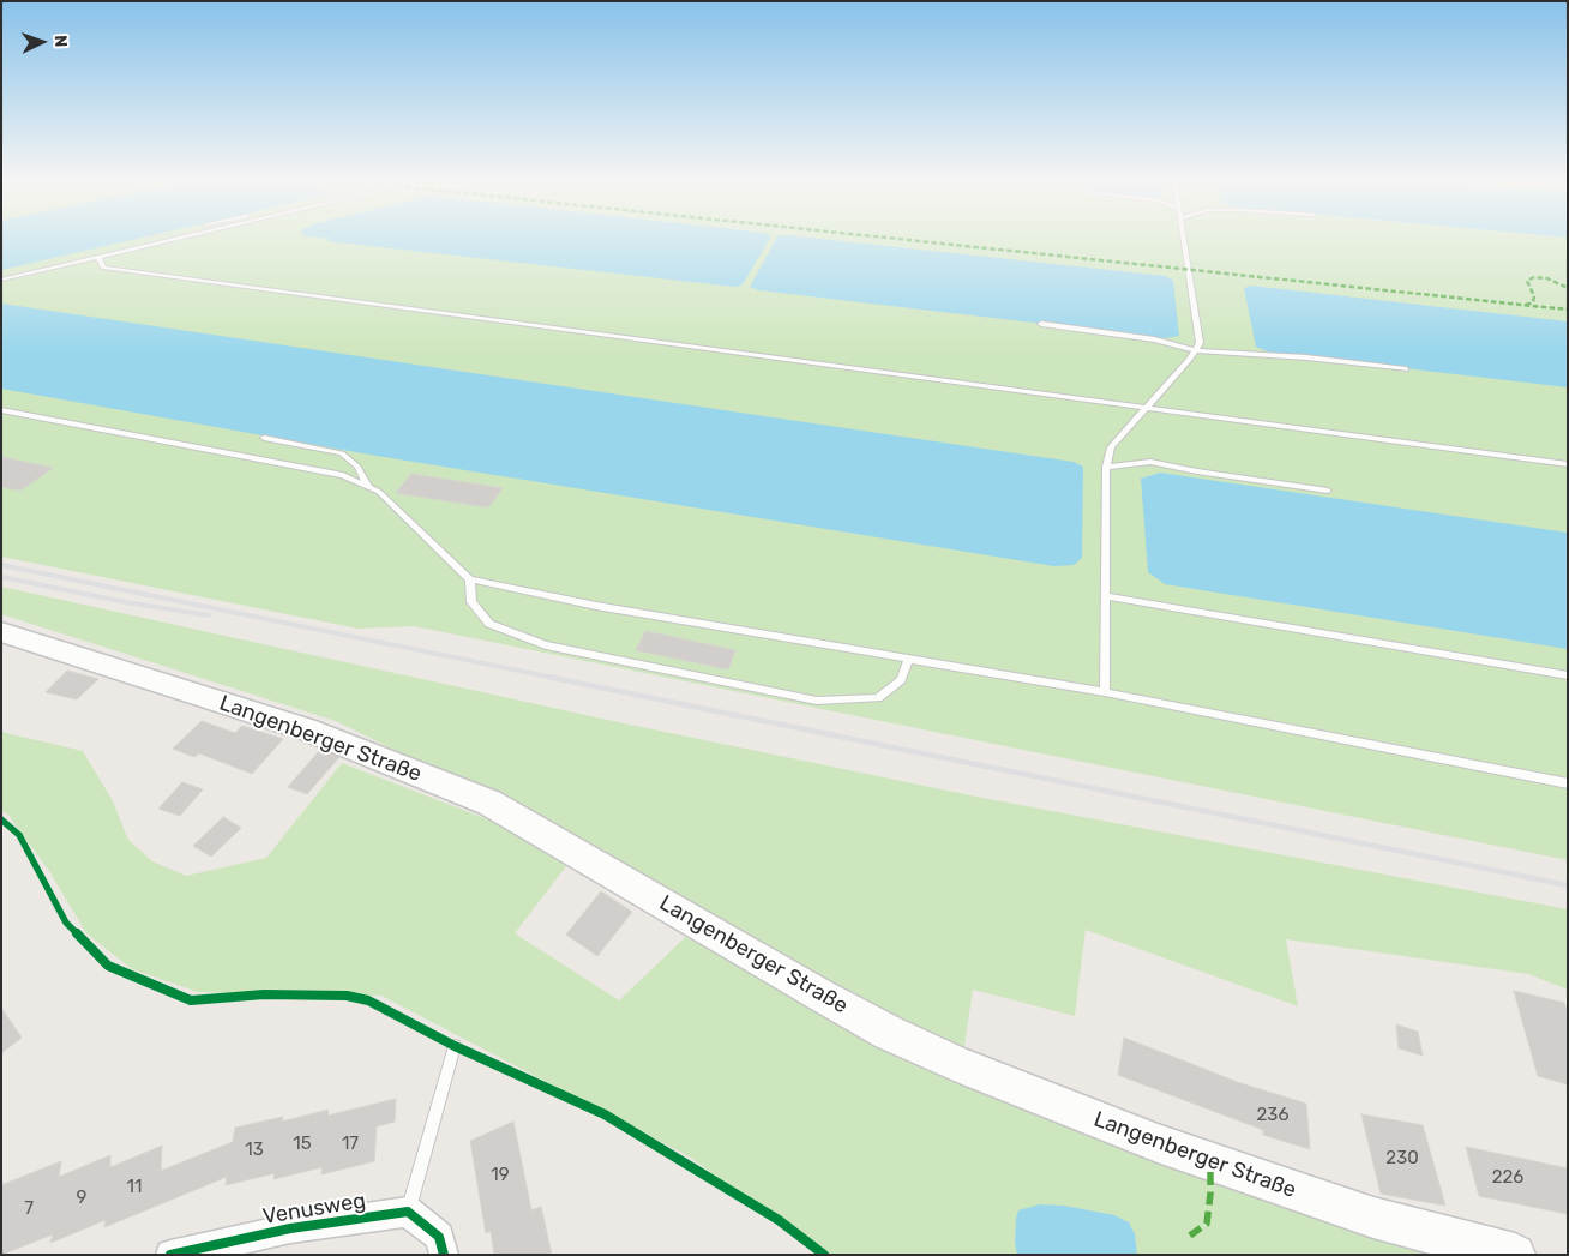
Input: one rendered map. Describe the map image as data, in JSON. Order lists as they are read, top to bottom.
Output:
{
  "streets": {
    "main road": ["Langenberger Straße"],
    "street": ["Venusweg"]
  },
  "house_numbers": [
    "236",
    "15",
    "17",
    "13",
    "230",
    "19",
    "226",
    "11",
    "9",
    "7"
  ],
  "north": "right"
}
